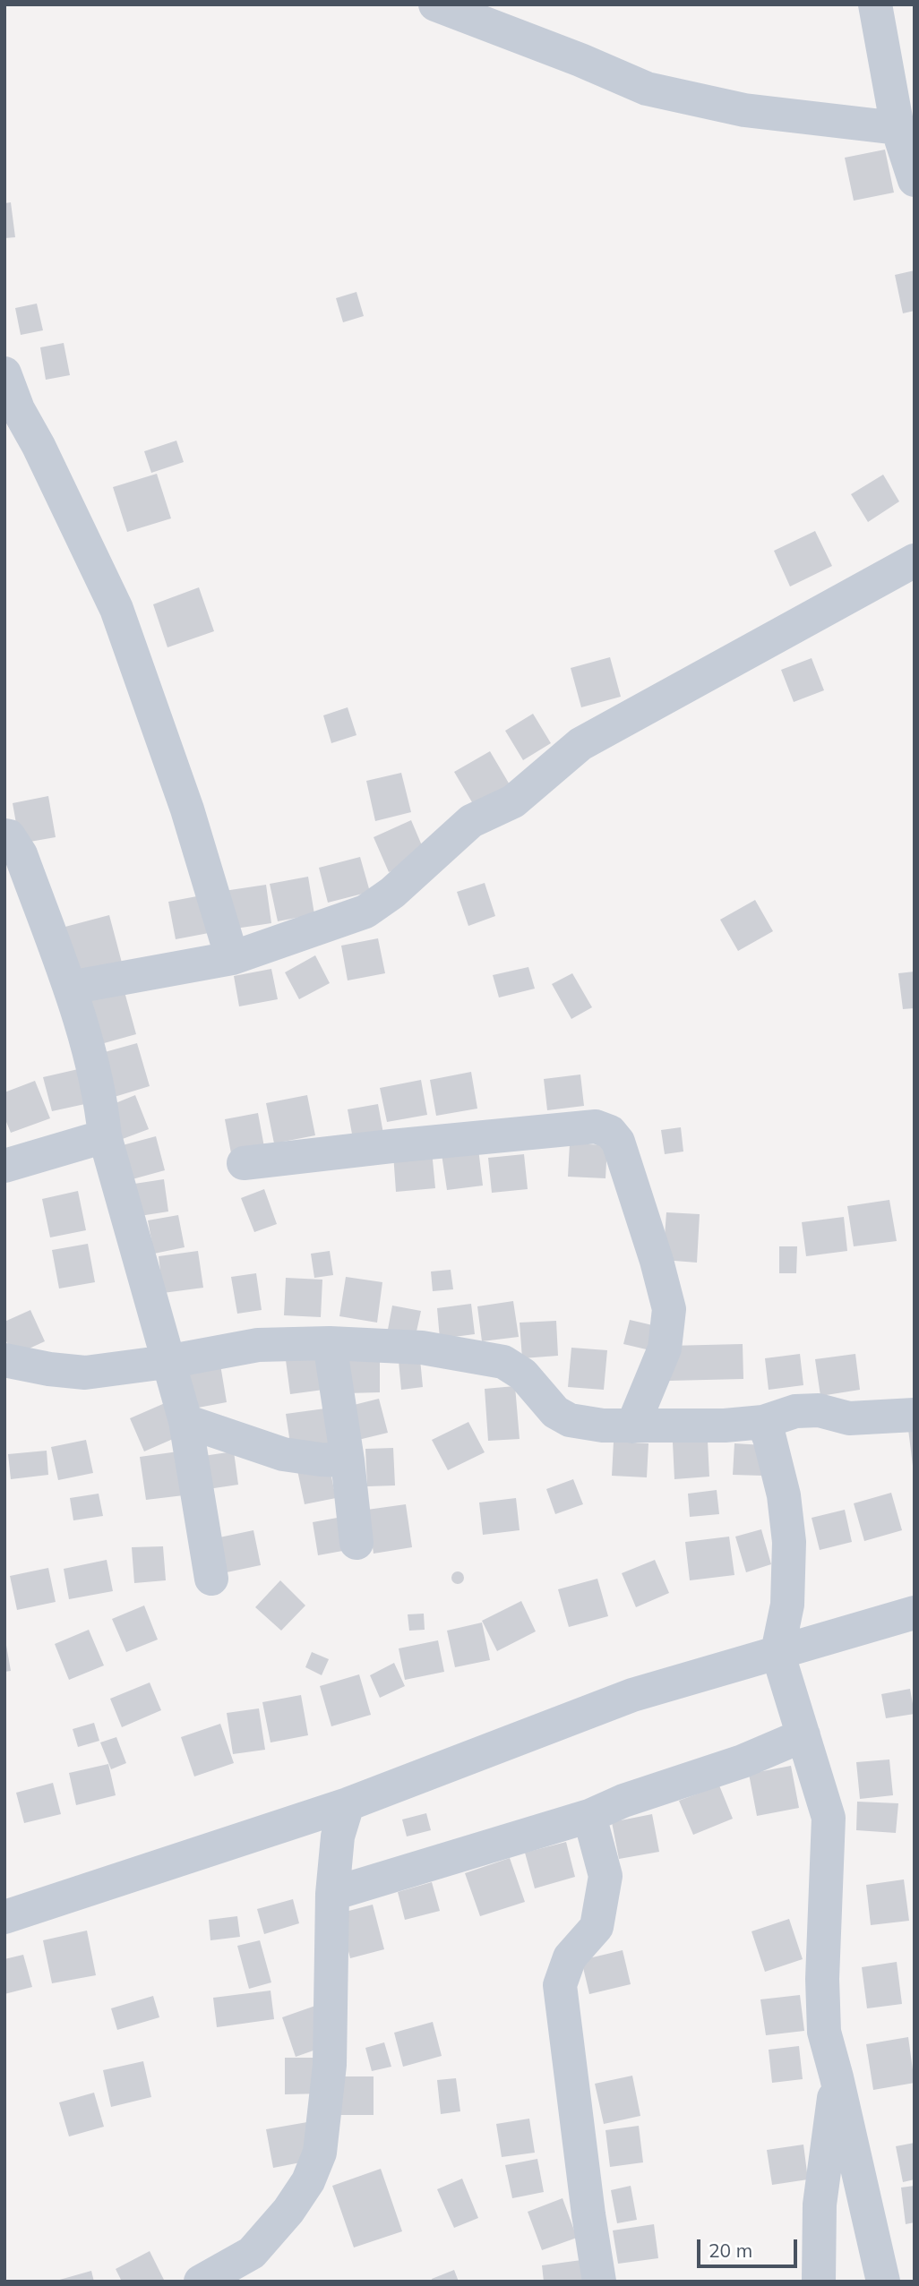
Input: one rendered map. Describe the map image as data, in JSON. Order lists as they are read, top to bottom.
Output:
{
  "scale_bar": "20 m"
}
